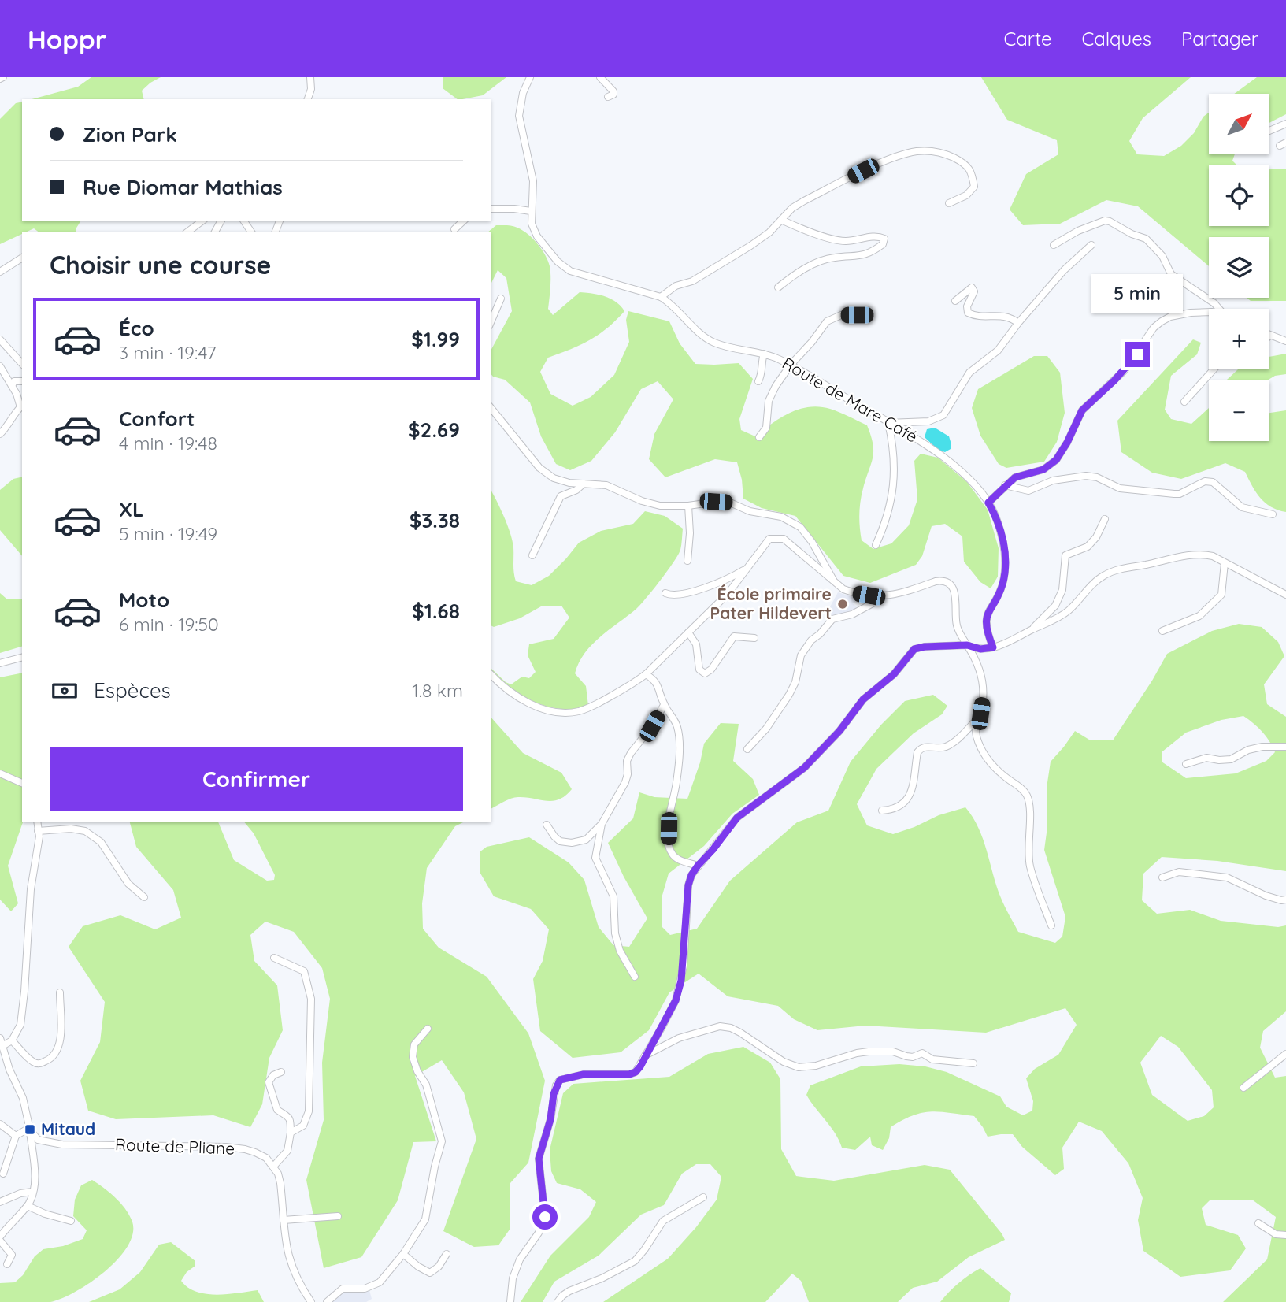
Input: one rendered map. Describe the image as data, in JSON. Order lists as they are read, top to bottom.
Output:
{
  "streets": {
    "street": ["Route de Mare Café", "Route de Pliane"]
  },
  "places": {
    "other": ["École primaire Pater Hildevert"],
    "transit": ["Mitaud"]
  },
  "north": "top right",
  "page": {
    "header": "Hoppr",
    "nav": ["Carte", "Calques", "Partager"],
    "map_buttons": ["+", "−"],
    "banner": ["Zion Park", "Rue Diomar Mathias"],
    "heading": "Choisir une course",
    "bubble": "5 min",
    "list": [
      {
        "name": "Éco",
        "note": "3 min · 19:47",
        "value": "$1.99"
      },
      {
        "name": "Confort",
        "note": "4 min · 19:48",
        "value": "$2.69"
      },
      {
        "name": "XL",
        "note": "5 min · 19:49",
        "value": "$3.38"
      },
      {
        "name": "Moto",
        "note": "6 min · 19:50",
        "value": "$1.68"
      }
    ],
    "pay": ["Espèces", "1.8 km"],
    "buttons": "Confirmer"
  }
}
